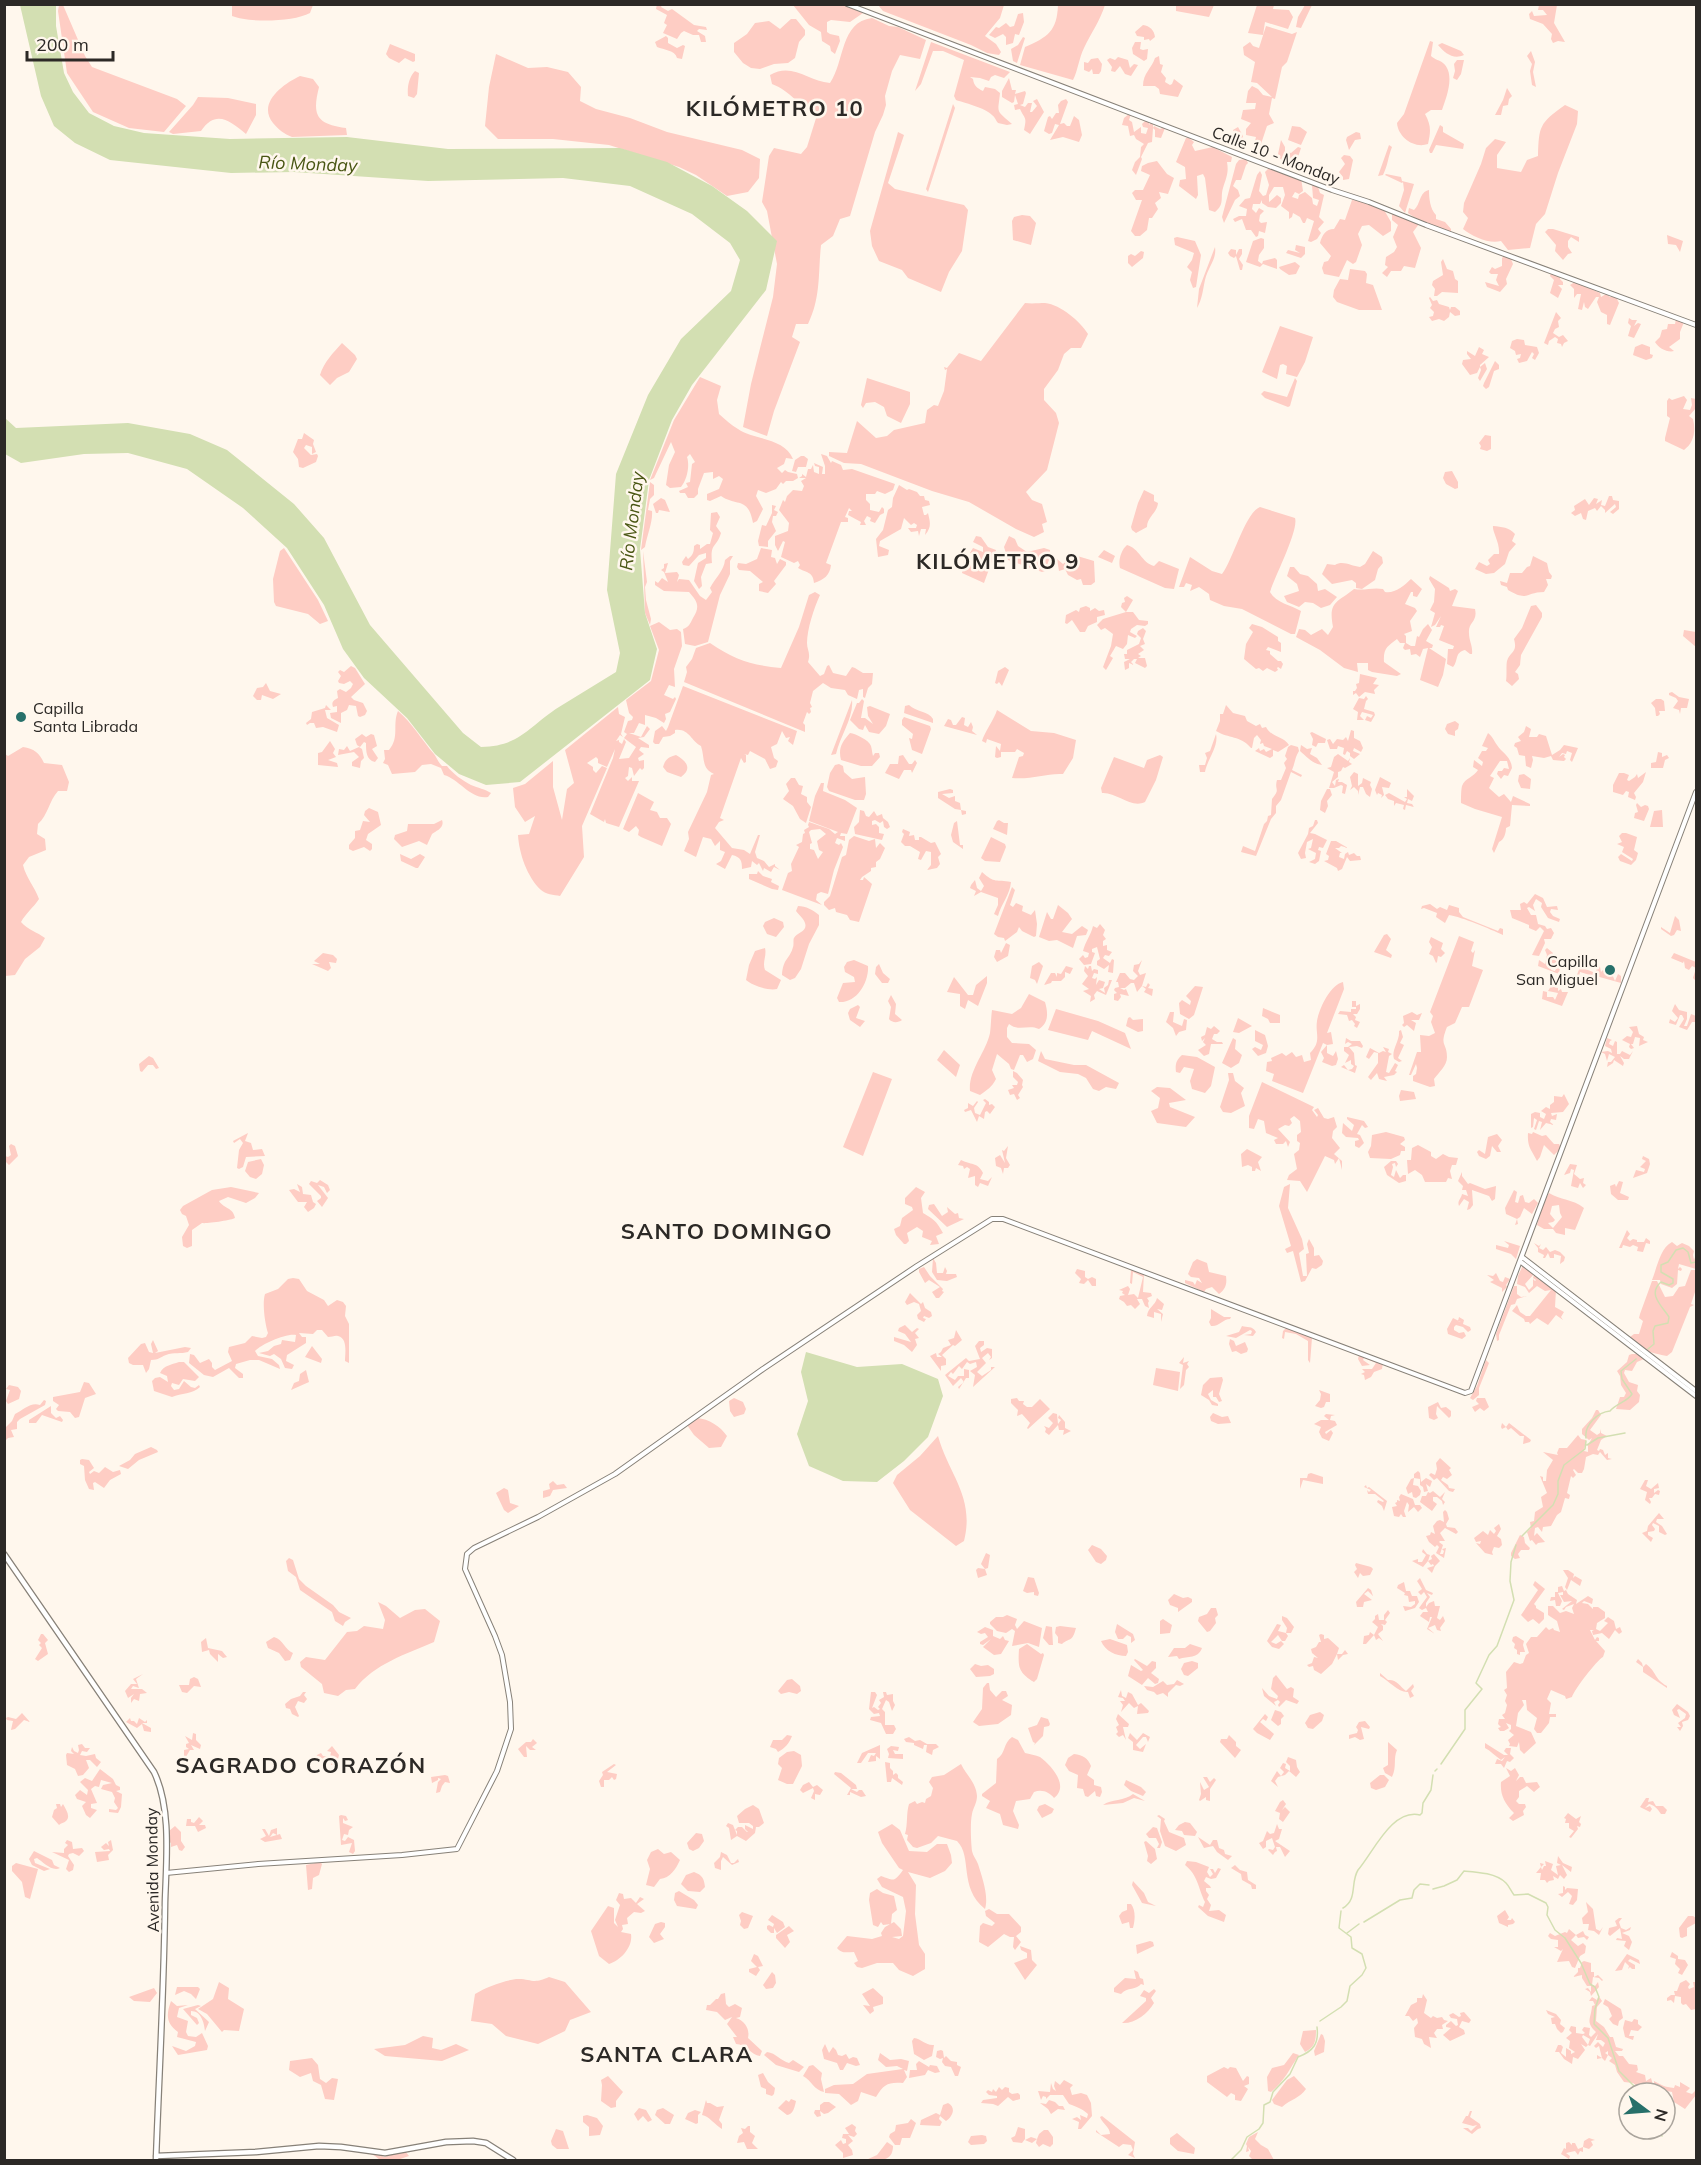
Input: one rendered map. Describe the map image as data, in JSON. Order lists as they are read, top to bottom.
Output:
{
  "streets": {
    "main road": ["Avenida Monday"],
    "street": ["Calle 10 - Monday"]
  },
  "districts": [
    "KILÓMETRO 10",
    "KILÓMETRO 9",
    "SANTO DOMINGO",
    "SAGRADO CORAZÓN",
    "SANTA CLARA"
  ],
  "water": ["Río Monday"],
  "places": ["Capilla Santa Librada", "Capilla San Miguel"],
  "scale_bar": "200 m",
  "north": "right"
}
